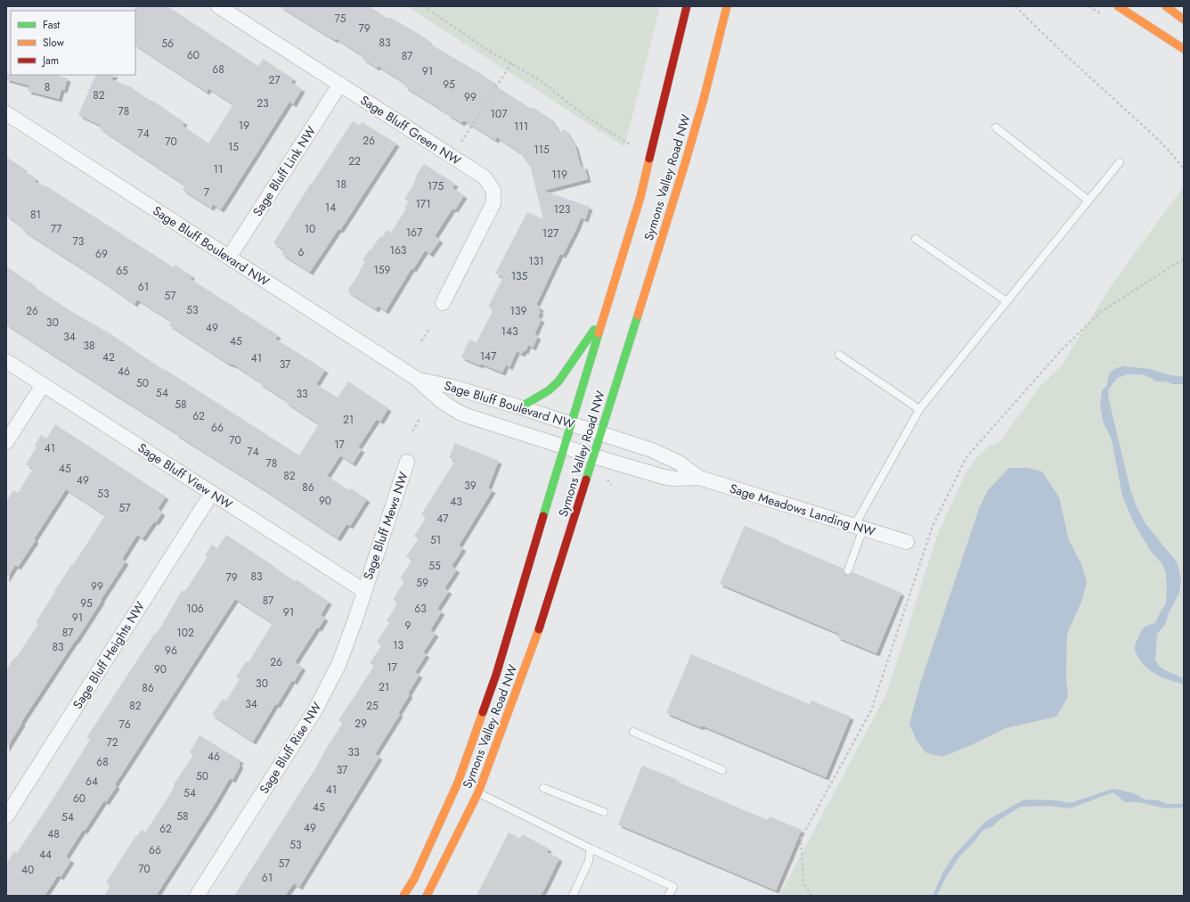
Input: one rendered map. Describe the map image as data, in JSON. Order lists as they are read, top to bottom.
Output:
{
  "streets": {
    "main road": ["Symons Valley Road NW"],
    "street": [
      "Sage Bluff Green NW",
      "Sage Bluff Link NW",
      "Sage Bluff Boulevard NW",
      "Sage Bluff View NW",
      "Sage Meadows Landing NW",
      "Sage Bluff Mews NW",
      "Sage Bluff Heights NW",
      "Sage Bluff Rise NW"
    ]
  },
  "crossings": [
    ["Sage Bluff Green NW", "Sage Bluff Link NW"],
    ["Sage Bluff Link NW", "Sage Bluff Boulevard NW"],
    ["Symons Valley Road NW", "Sage Bluff Boulevard NW"],
    ["Symons Valley Road NW", "Sage Meadows Landing NW"],
    ["Sage Bluff Boulevard NW", "Sage Meadows Landing NW"],
    ["Sage Bluff View NW", "Sage Bluff Mews NW"],
    ["Sage Bluff View NW", "Sage Bluff Heights NW"],
    ["Sage Bluff View NW", "Sage Bluff Rise NW"],
    ["Sage Bluff Mews NW", "Sage Bluff Rise NW"]
  ],
  "house_numbers": [
    "75",
    "79",
    "83",
    "56",
    "60",
    "87",
    "68",
    "91",
    "27",
    "95",
    "8",
    "82",
    "99",
    "23",
    "78",
    "107",
    "19",
    "111",
    "74",
    "26",
    "70",
    "15",
    "115",
    "22",
    "11",
    "119",
    "18",
    "175",
    "7",
    "171",
    "14",
    "123",
    "81",
    "77",
    "10",
    "167",
    "127",
    "73",
    "163",
    "6",
    "69",
    "131",
    "159",
    "65",
    "135",
    "61",
    "57",
    "53",
    "26",
    "139",
    "30",
    "49",
    "143",
    "34",
    "45",
    "38",
    "147",
    "42",
    "41",
    "37",
    "46",
    "50",
    "54",
    "33",
    "58",
    "62",
    "21",
    "66",
    "70",
    "17",
    "41",
    "74",
    "78",
    "45",
    "82",
    "49",
    "39",
    "86",
    "53",
    "90",
    "43",
    "57",
    "47",
    "51",
    "55",
    "83",
    "79",
    "59",
    "99",
    "87",
    "95",
    "106",
    "63",
    "91",
    "91",
    "9",
    "87",
    "102",
    "13",
    "83",
    "96",
    "26",
    "17",
    "90",
    "30",
    "21",
    "86",
    "34",
    "82",
    "25",
    "29",
    "76",
    "72",
    "33",
    "46",
    "68",
    "37",
    "50",
    "64",
    "41",
    "54",
    "60",
    "45",
    "58",
    "54",
    "49",
    "62",
    "48",
    "53",
    "66",
    "44",
    "57",
    "70",
    "40",
    "61"
  ],
  "legend": ["Fast", "Slow", "Jam"]
}
